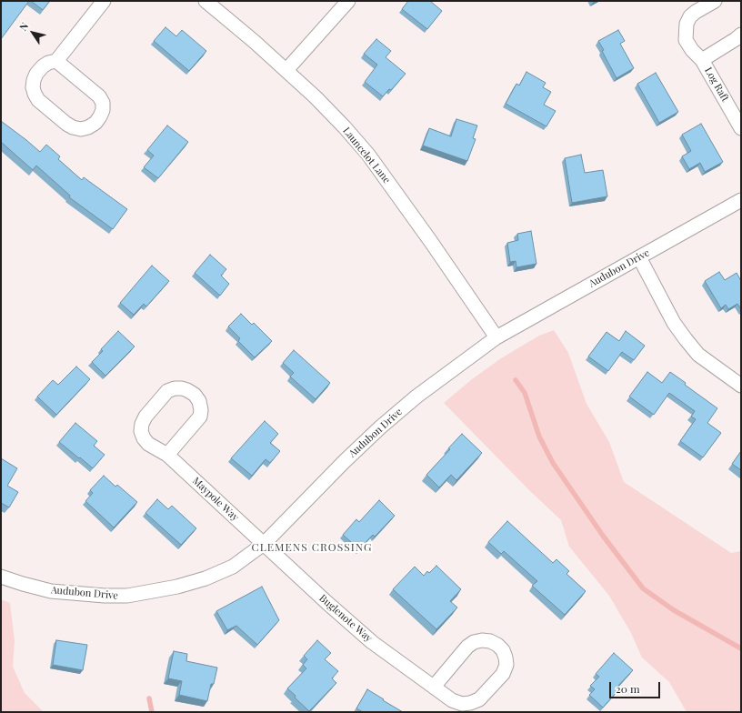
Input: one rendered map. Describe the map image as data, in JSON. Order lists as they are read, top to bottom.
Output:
{
  "streets": {
    "street": [
      "Log Raft",
      "Launcelot Lane",
      "Audubon Drive",
      "Maypole Way",
      "Buglenote Way"
    ]
  },
  "crossings": [
    ["Launcelot Lane", "Audubon Drive"],
    ["Audubon Drive", "Maypole Way"],
    ["Audubon Drive", "Buglenote Way"],
    ["Maypole Way", "Buglenote Way"]
  ],
  "districts": ["CLEMENS CROSSING"],
  "scale_bar": "20 m",
  "north": "top left"
}
